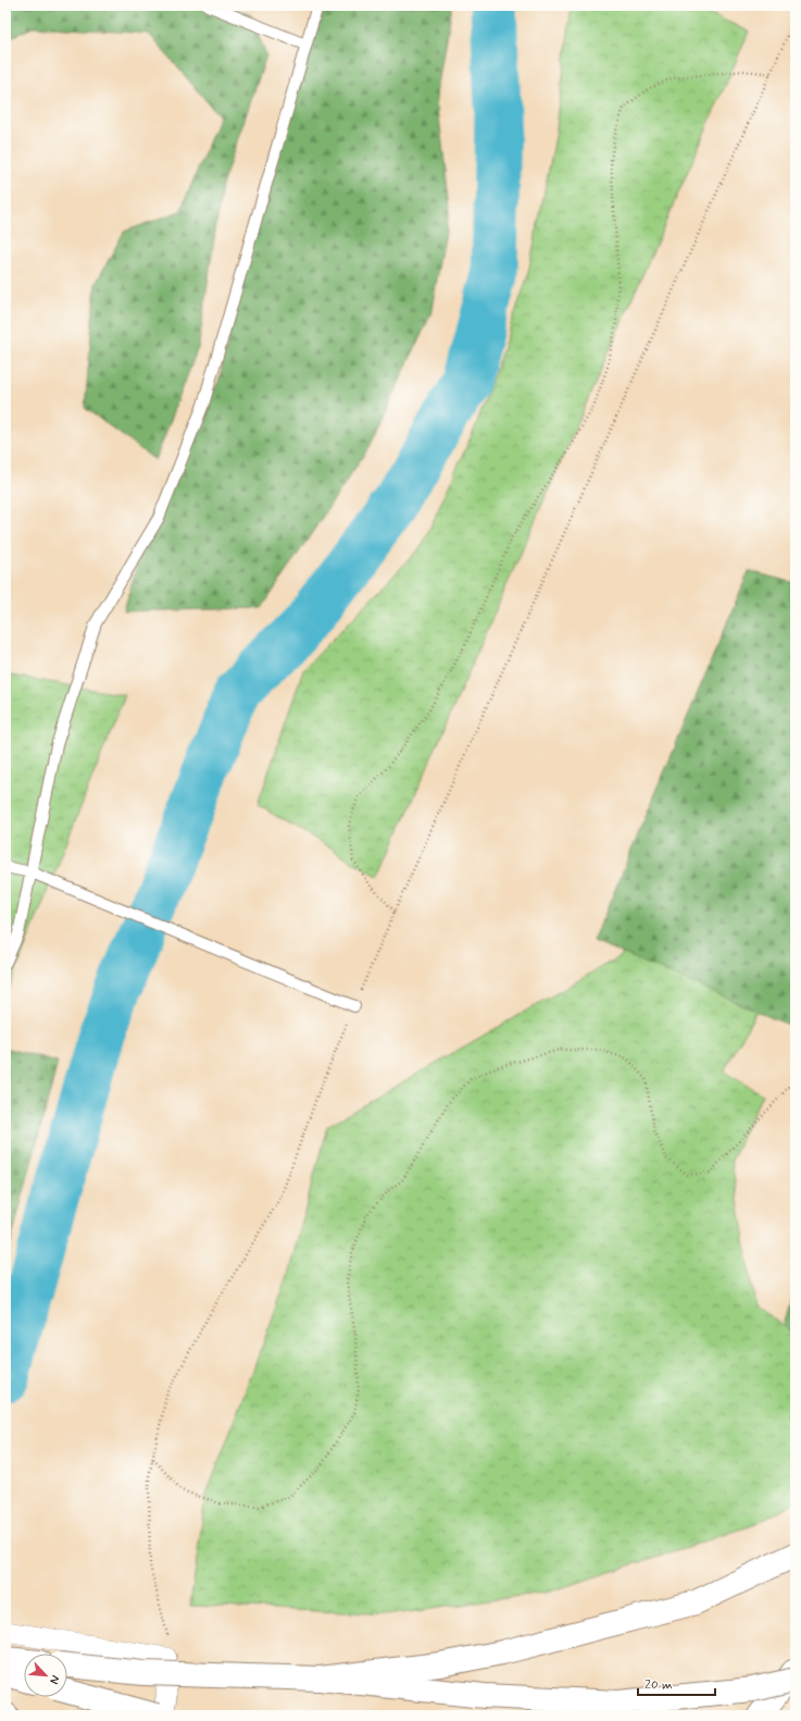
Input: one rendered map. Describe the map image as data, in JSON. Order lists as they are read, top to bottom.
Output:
{
  "scale_bar": "20 m",
  "north": "bottom right"
}
